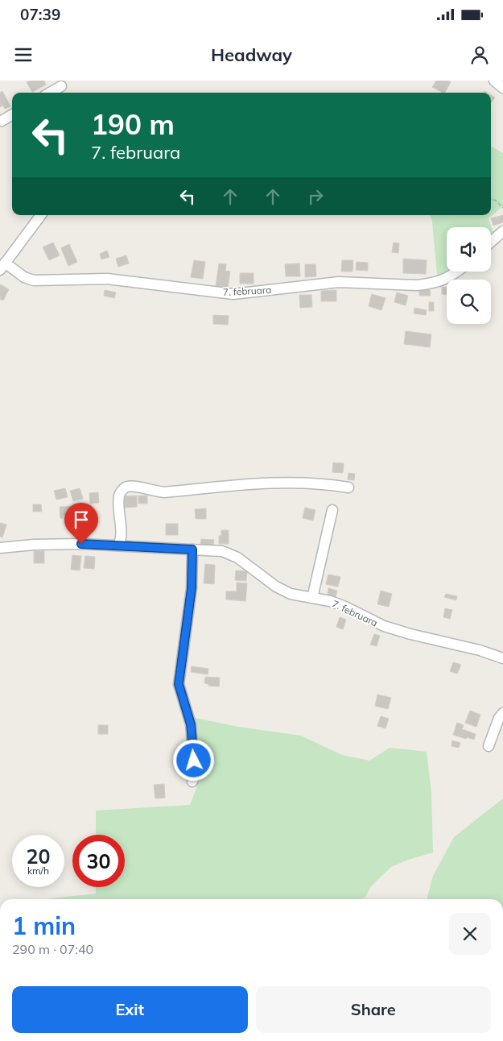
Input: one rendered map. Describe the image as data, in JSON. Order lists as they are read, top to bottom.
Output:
{
  "streets": {
    "street": ["7. februara"]
  },
  "page": {
    "status": "07:39",
    "header": "Headway",
    "turn": ["190 m", "7. februara"],
    "speed": "20 km/h",
    "limit": "30",
    "heading": ["1 min", "290 m · 07:40"],
    "buttons": ["Exit", "Share"]
  }
}
